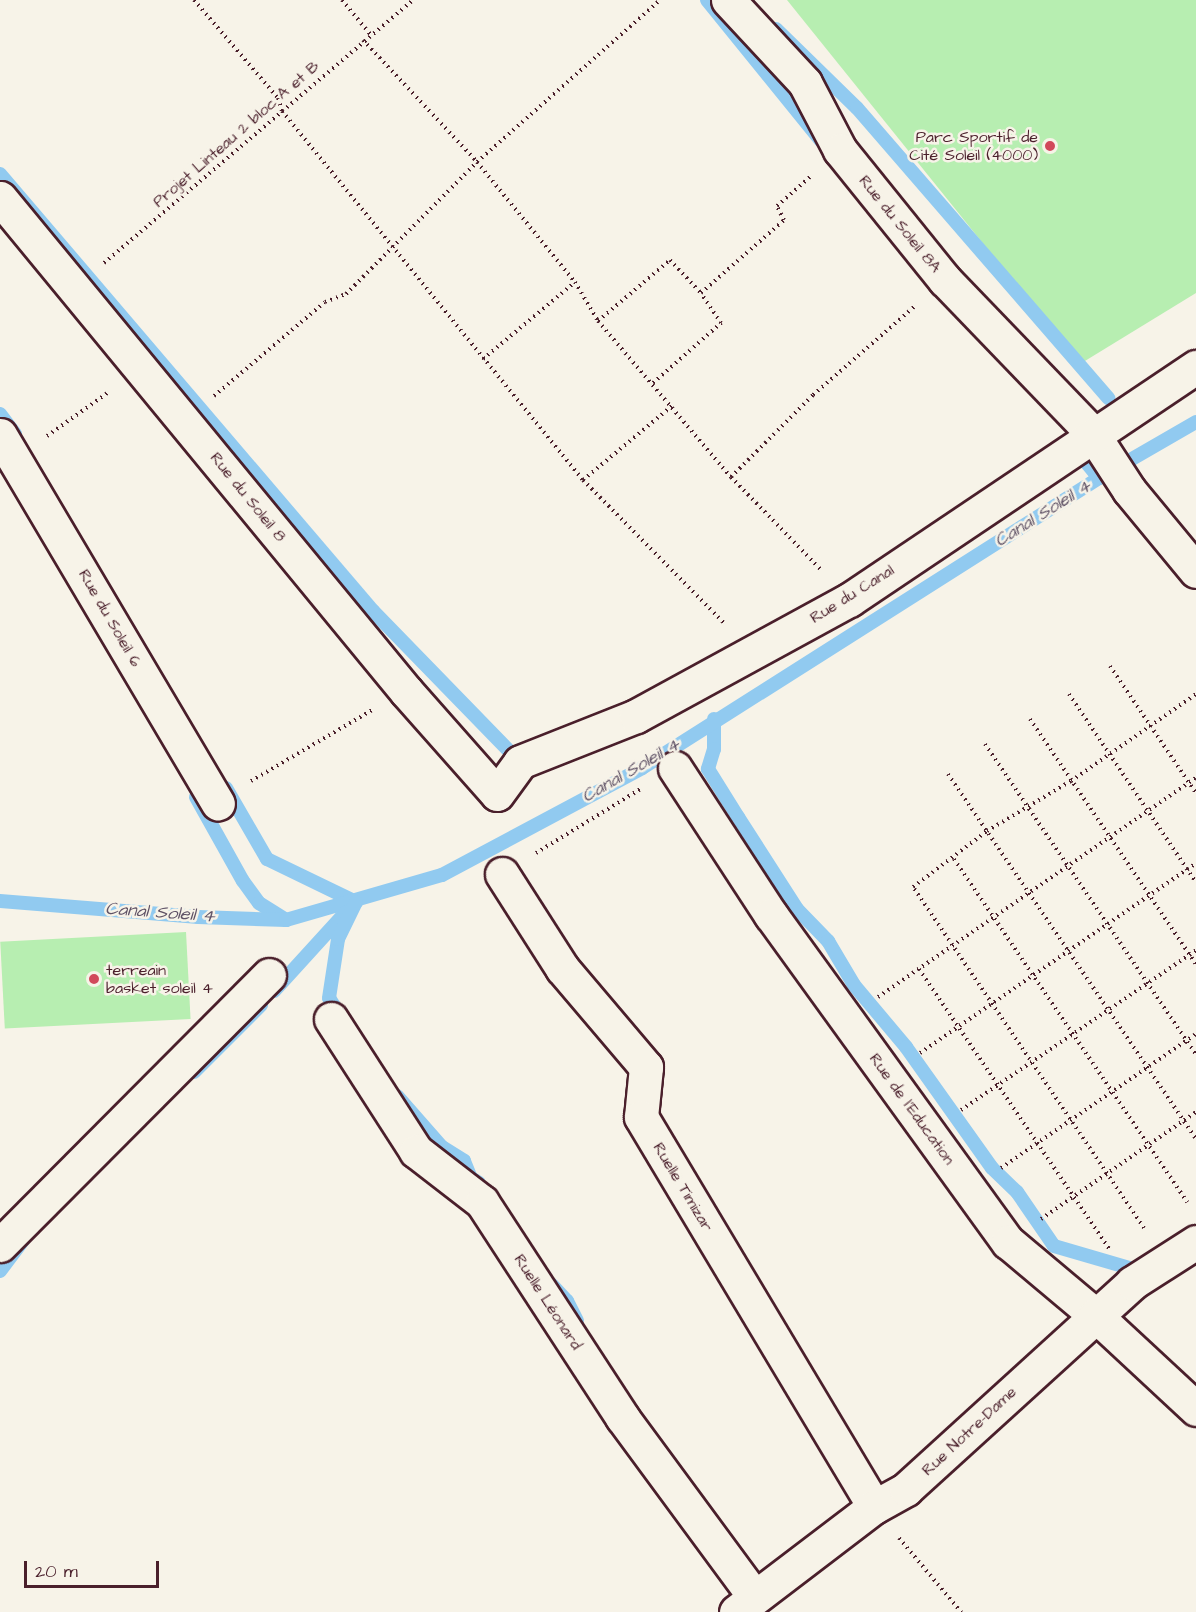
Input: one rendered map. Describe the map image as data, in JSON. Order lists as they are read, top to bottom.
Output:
{
  "streets": {
    "street": [
      "Rue du Soleil 8A",
      "Rue du Soleil 8",
      "Rue du Canal",
      "Rue du Soleil 6",
      "Rue de l'Education",
      "Ruelle Timizar",
      "Ruelle Léonard",
      "Rue Notre-Dame"
    ],
    "path": ["Projet Linteau 2 bloc A et B"]
  },
  "crossings": [
    ["Projet Linteau 2 bloc A et B", "Rue du Soleil 8"],
    ["Rue du Soleil 8A", "Rue du Canal"],
    ["Rue du Soleil 8", "Rue du Canal"],
    ["Rue de l'Education", "Rue Notre-Dame"],
    ["Ruelle Timizar", "Rue Notre-Dame"],
    ["Ruelle Léonard", "Rue Notre-Dame"]
  ],
  "water": ["Canal Soleil 4"],
  "places": ["Parc Sportif de Cité Soleil (4000)", "terreain basket soleil 4"],
  "scale_bar": "20 m"
}
